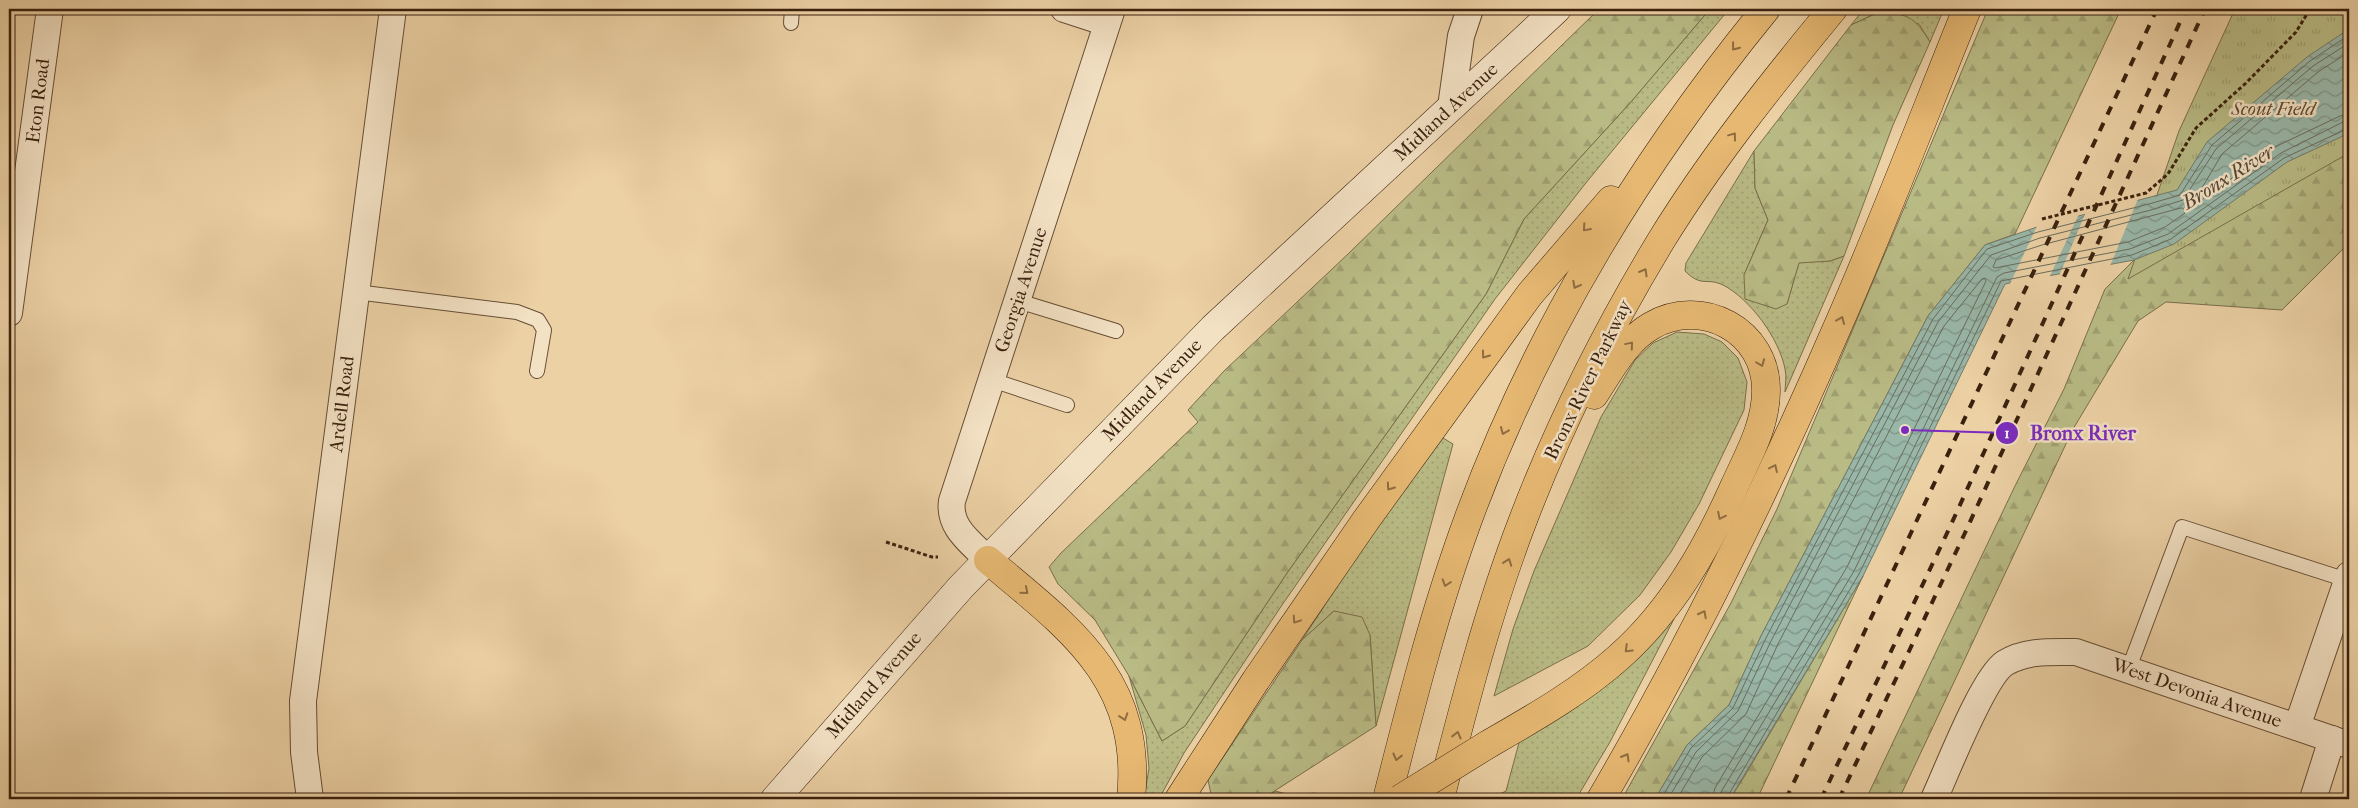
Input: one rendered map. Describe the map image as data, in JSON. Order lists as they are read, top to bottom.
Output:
{
  "streets": {
    "highway": ["Bronx River Parkway"],
    "street": [
      "Eton Road",
      "Midland Avenue",
      "Georgia Avenue",
      "Ardell Road",
      "West Devonia Avenue"
    ]
  },
  "crossings": [
    ["Midland Avenue", "Georgia Avenue"]
  ],
  "water": ["Bronx River"],
  "parks": ["Scout Field"],
  "places": ["Bronx River"]
}
